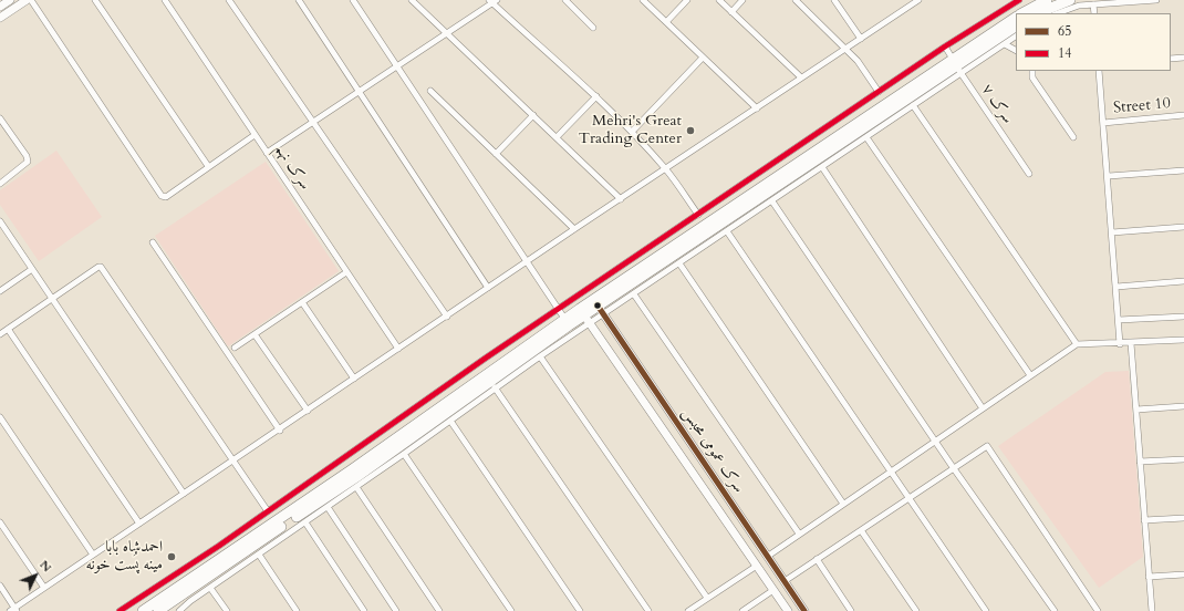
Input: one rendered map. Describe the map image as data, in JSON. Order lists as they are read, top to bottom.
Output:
{
  "streets": {
    "street": [
      "سرک ۷",
      "Street 10",
      "سرک نهم",
      "سرک عمومی محبس"
    ]
  },
  "places": ["Mehri's Great Trading Center", "احمدشاه بابا مینه پُست خونه"],
  "lines": ["transit line 14", "transit line 65"],
  "legend": ["65", "14"],
  "north": "top right"
}
